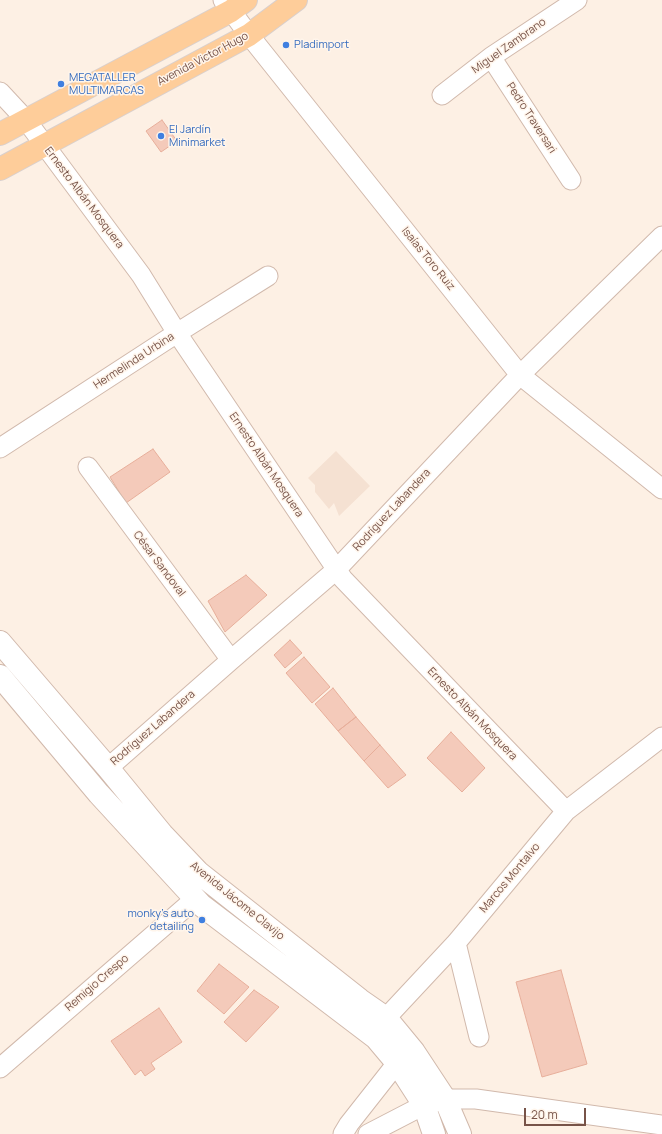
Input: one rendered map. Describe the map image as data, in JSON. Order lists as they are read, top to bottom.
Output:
{
  "streets": {
    "main road": ["Avenida Victor Hugo"],
    "street": [
      "Miguel Zambrano",
      "Pedro Traversari",
      "Ernesto Albán Mosquera",
      "Isaías Toro Ruiz",
      "Hermelinda Urbina",
      "Rodríguez Labandera",
      "César Sandoval",
      "Marcos Montalvo",
      "Avenida Jácome Clavijo",
      "Remigio Crespo"
    ]
  },
  "crossings": [
    ["Miguel Zambrano", "Pedro Traversari"],
    ["Avenida Victor Hugo", "Ernesto Albán Mosquera"],
    ["Avenida Victor Hugo", "Isaías Toro Ruiz"],
    ["Ernesto Albán Mosquera", "Hermelinda Urbina"],
    ["Ernesto Albán Mosquera", "Rodríguez Labandera"],
    ["Ernesto Albán Mosquera", "Marcos Montalvo"],
    ["Isaías Toro Ruiz", "Rodríguez Labandera"],
    ["Rodríguez Labandera", "César Sandoval"],
    ["Rodríguez Labandera", "Avenida Jácome Clavijo"],
    ["Marcos Montalvo", "Avenida Jácome Clavijo"],
    ["Avenida Jácome Clavijo", "Remigio Crespo"]
  ],
  "places": [
    "Pladimport",
    "MEGATALLER MULTIMARCAS",
    "El Jardín Minimarket",
    "monky’s auto detailing"
  ],
  "scale_bar": "20 m"
}
